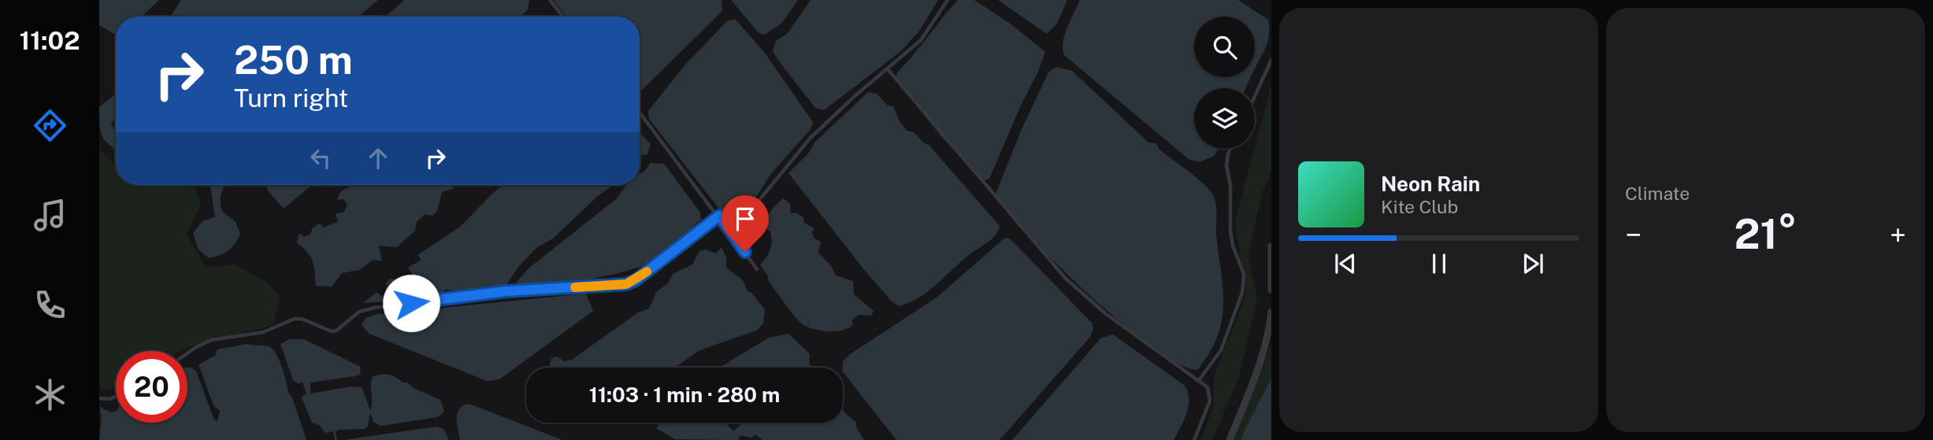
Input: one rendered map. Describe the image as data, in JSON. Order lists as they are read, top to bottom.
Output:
{
  "page": {
    "tabs": "11:02",
    "tile": "Climate",
    "turn": ["250 m", "Turn right"],
    "song": ["Neon Rain", "Kite Club"],
    "heat": ["−", "21°", "+"],
    "limit": "20",
    "trip": "11:03 · 1 min · 280 m"
  }
}
